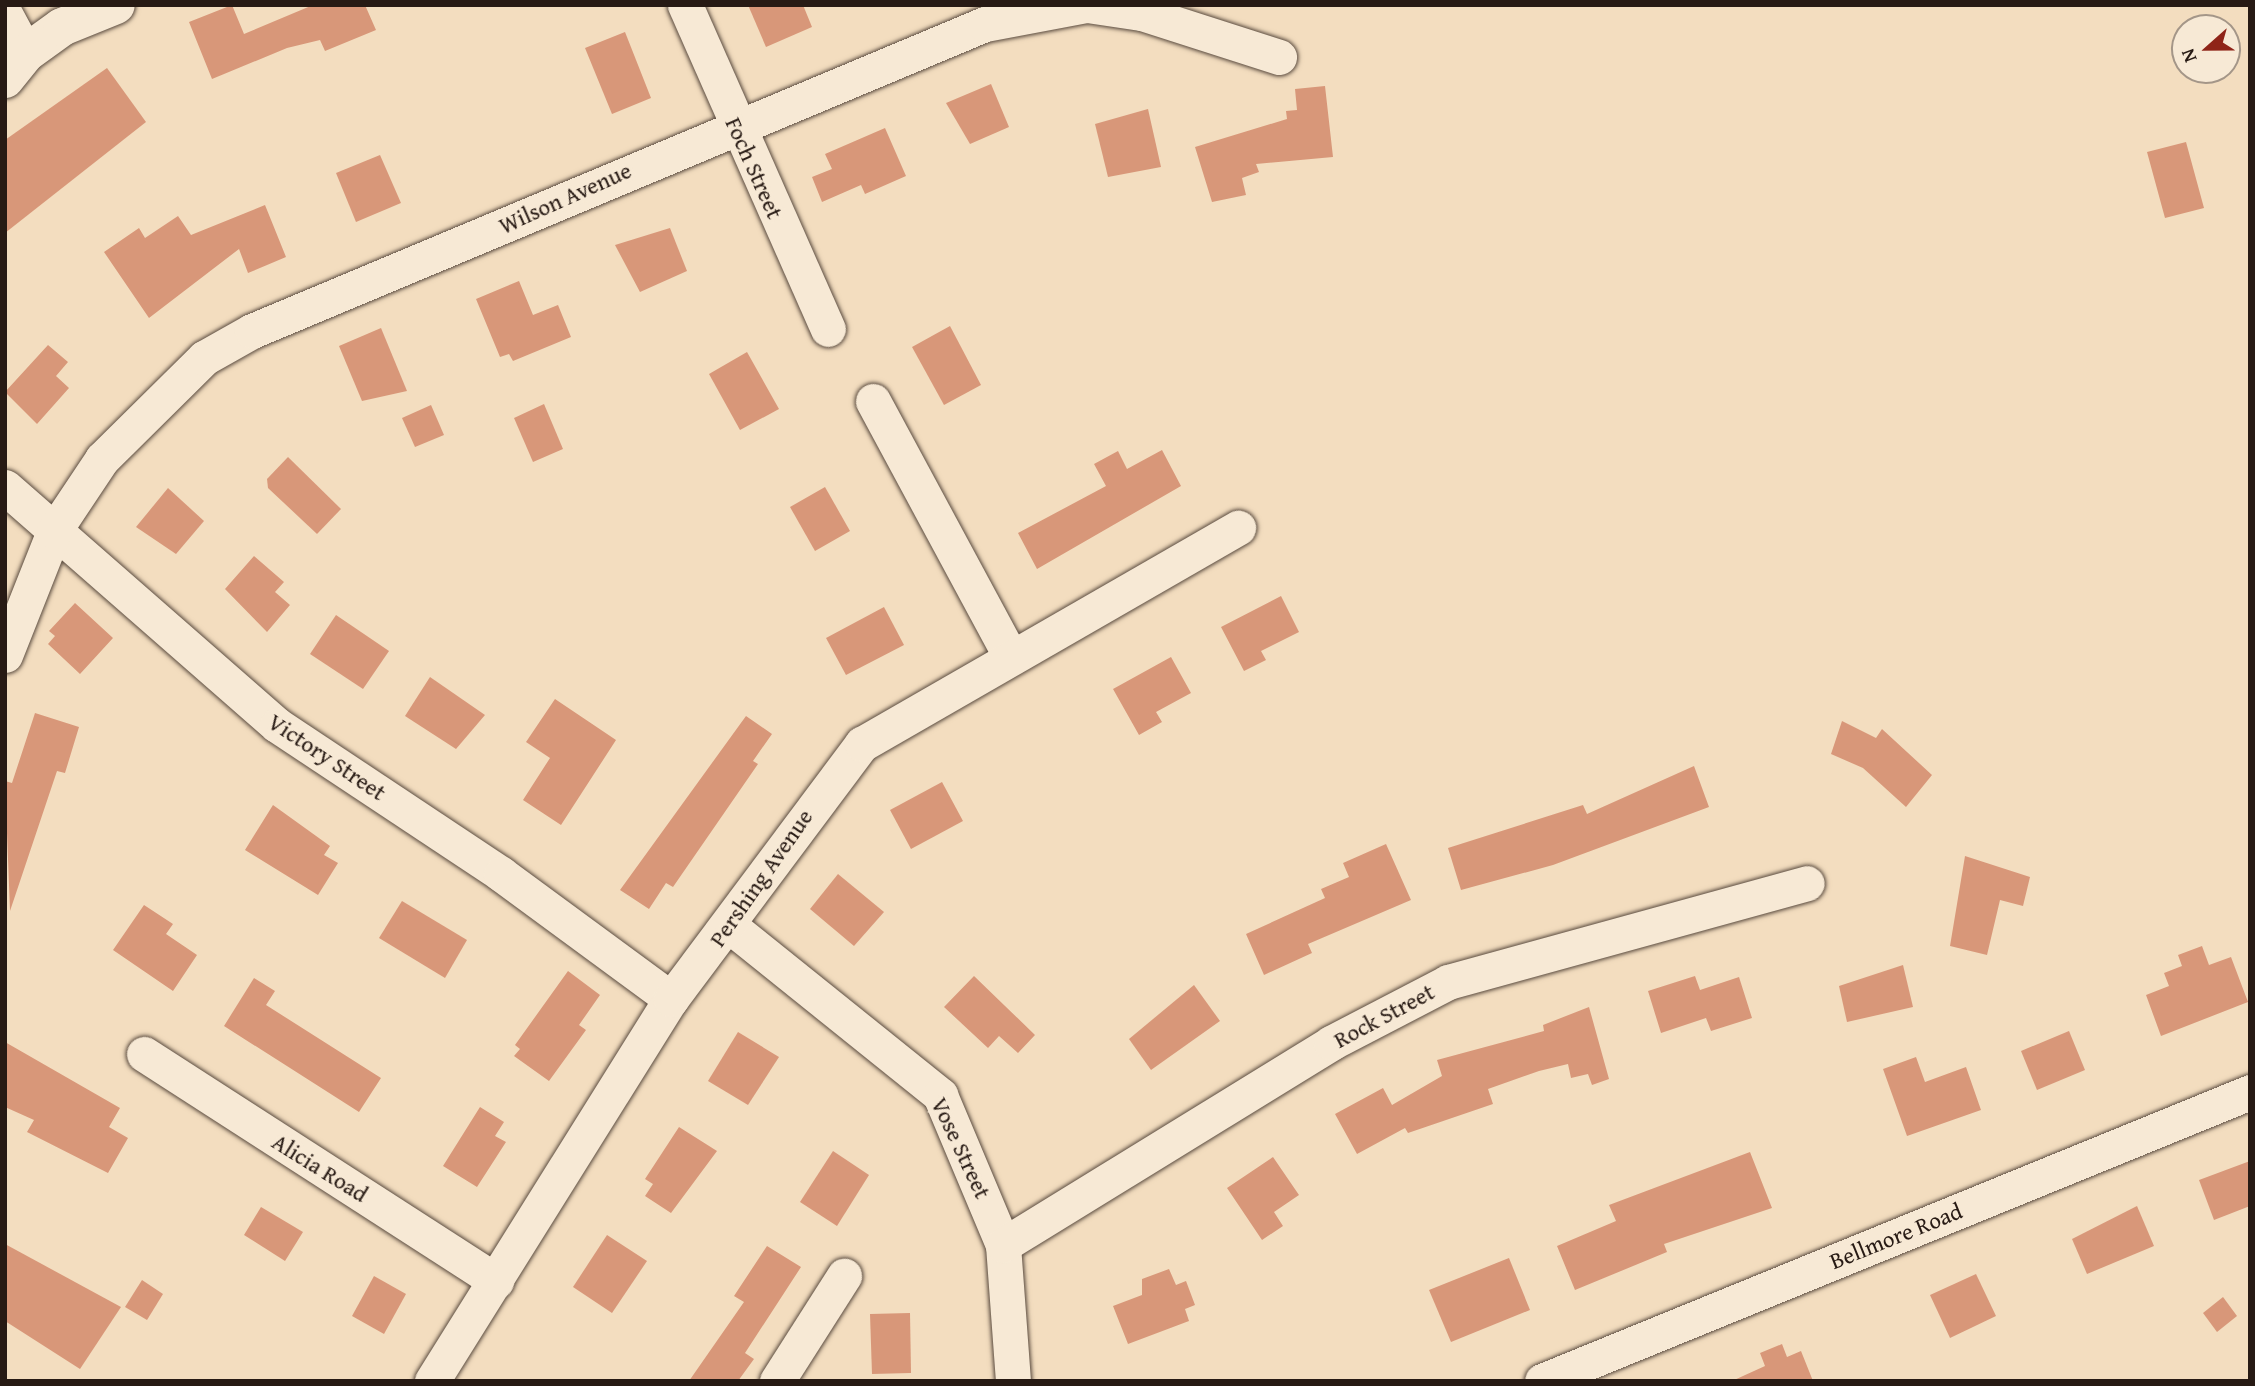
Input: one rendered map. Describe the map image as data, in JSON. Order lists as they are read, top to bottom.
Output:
{
  "streets": {
    "street": [
      "Foch Street",
      "Wilson Avenue",
      "Victory Street",
      "Pershing Avenue",
      "Rock Street",
      "Vose Street",
      "Alicia Road",
      "Bellmore Road"
    ]
  },
  "crossings": [
    ["Foch Street", "Wilson Avenue"],
    ["Wilson Avenue", "Victory Street"],
    ["Victory Street", "Pershing Avenue"],
    ["Pershing Avenue", "Vose Street"],
    ["Pershing Avenue", "Alicia Road"],
    ["Rock Street", "Vose Street"]
  ],
  "north": "left"
}
